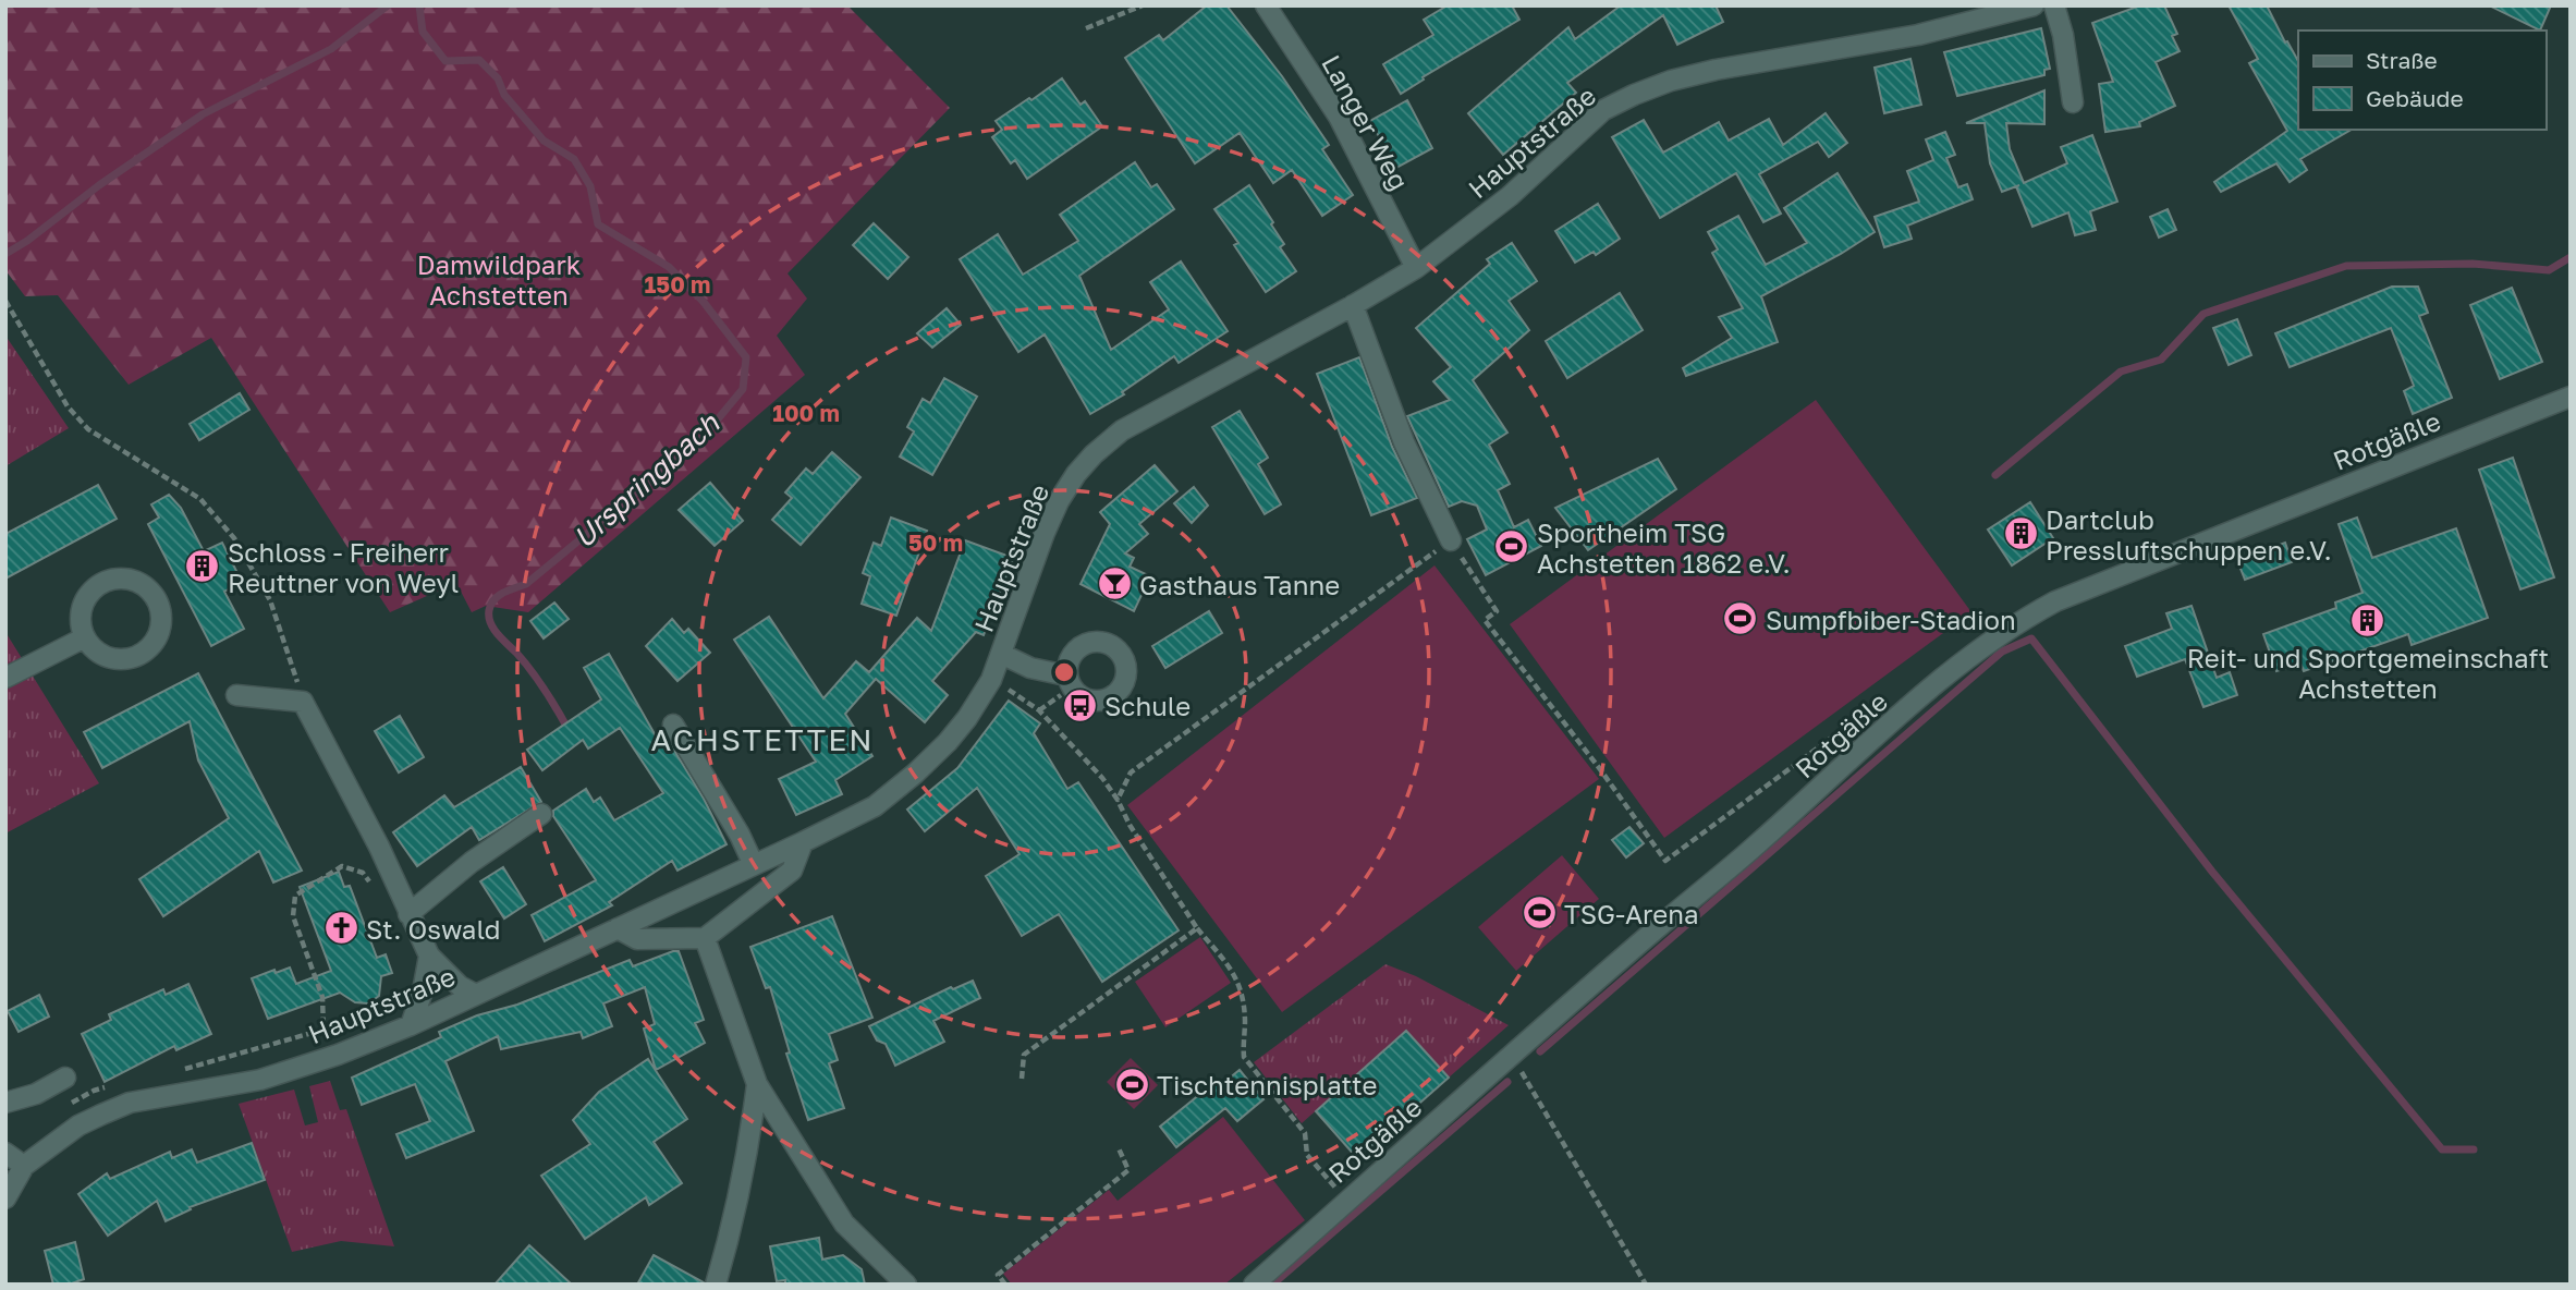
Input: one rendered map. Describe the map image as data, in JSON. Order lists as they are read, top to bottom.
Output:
{
  "streets": {
    "street": ["Langer Weg", "Hauptstraße", "Rotgäßle"]
  },
  "crossings": [
    ["Langer Weg", "Hauptstraße"]
  ],
  "districts": ["ACHSTETTEN"],
  "water": ["Urspringbach"],
  "parks": ["Damwildpark Achstetten"],
  "places": {
    "building": ["Dartclub Pressluftschuppen e.V.", "Schloss - Freiherr Reuttner von Weyl", "Reit- und Sportgemeinschaft Achstetten"],
    "sports": [
      "Sportheim TSG Achstetten 1862 e.V.",
      "Sumpfbiber-Stadion",
      "TSG-Arena",
      "Tischtennisplatte"
    ],
    "bar": ["Gasthaus Tanne"],
    "bus stop": ["Schule"],
    "church": ["St. Oswald"]
  },
  "legend": ["Straße", "Gebäude"],
  "rings": ["150 m", "100 m", "50 m"]
}
